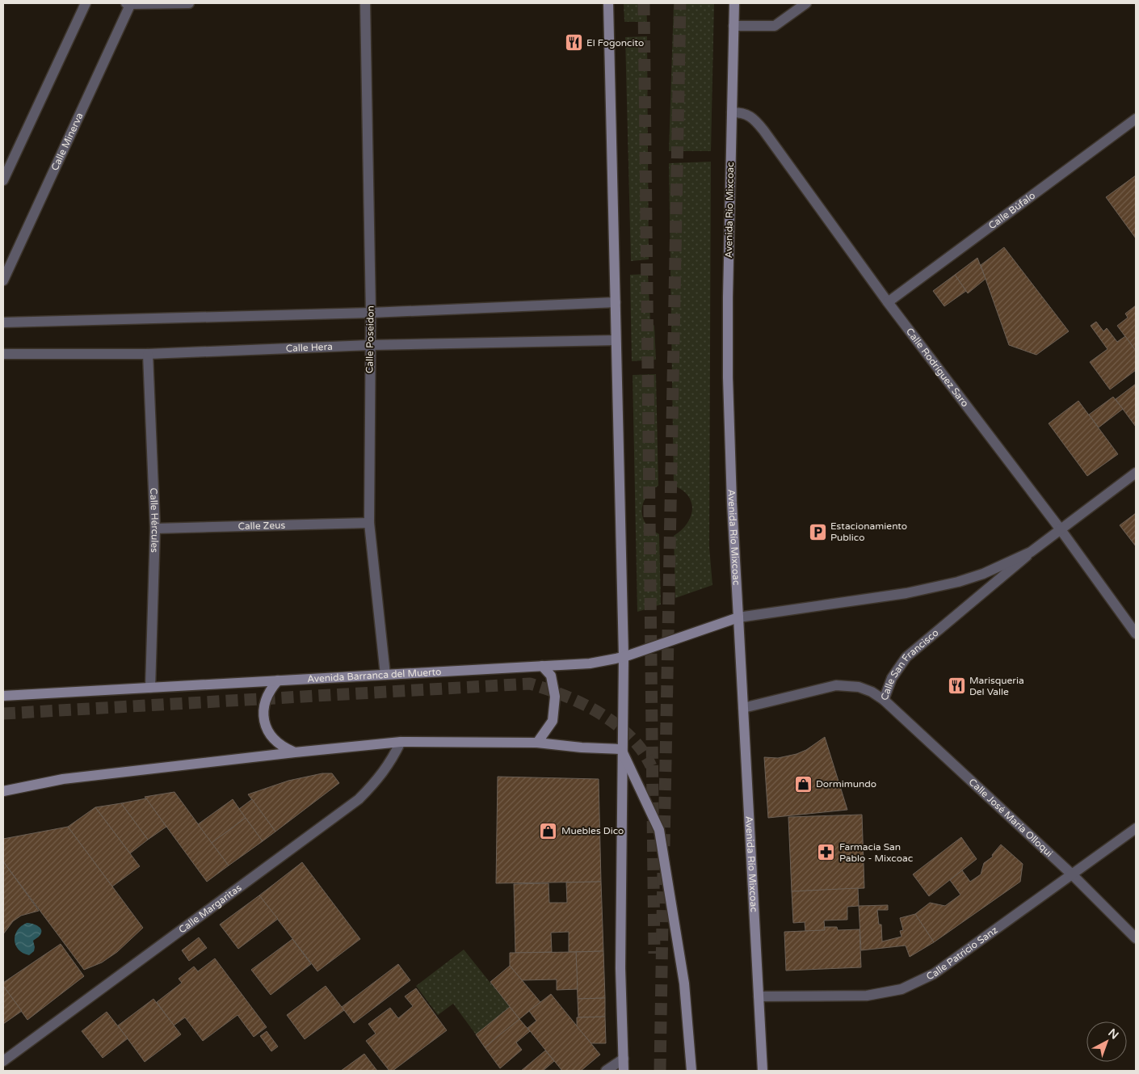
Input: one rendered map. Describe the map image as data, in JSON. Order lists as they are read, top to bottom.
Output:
{
  "streets": {
    "main road": ["Avenida Río Mixcoac", "Avenida Barranca del Muerto"],
    "street": [
      "Calle Minerva",
      "Calle Búfalo",
      "Calle Poseidon",
      "Calle Hera",
      "Calle Rodríguez Saro",
      "Calle Hércules",
      "Calle Zeus",
      "Calle San Francisco",
      "Calle José María Olloqui",
      "Calle Margaritas",
      "Calle Patricio Sanz"
    ]
  },
  "crossings": [
    ["Avenida Río Mixcoac", "Calle Rodríguez Saro"],
    ["Avenida Río Mixcoac", "Calle San Francisco"],
    ["Avenida Río Mixcoac", "Avenida Barranca del Muerto"],
    ["Avenida Río Mixcoac", "Calle Patricio Sanz"],
    ["Calle Búfalo", "Calle Rodríguez Saro"],
    ["Calle Poseidon", "Calle Hera"],
    ["Calle Poseidon", "Calle Zeus"],
    ["Calle Poseidon", "Avenida Barranca del Muerto"],
    ["Calle Hera", "Calle Hércules"],
    ["Calle Rodríguez Saro", "Calle San Francisco"],
    ["Calle Hércules", "Calle Zeus"],
    ["Calle Hércules", "Avenida Barranca del Muerto"],
    ["Calle San Francisco", "Avenida Barranca del Muerto"],
    ["Calle San Francisco", "Calle José María Olloqui"],
    ["Calle José María Olloqui", "Calle Patricio Sanz"]
  ],
  "places": {
    "restaurant": ["El Fogoncito", "Marisqueria Del Valle"],
    "parking": ["Estacionamiento Publico"],
    "shop": ["Dormimundo", "Muebles Dico"],
    "pharmacy": ["Farmacia San Pablo - Mixcoac"]
  },
  "north": "top right"
}
